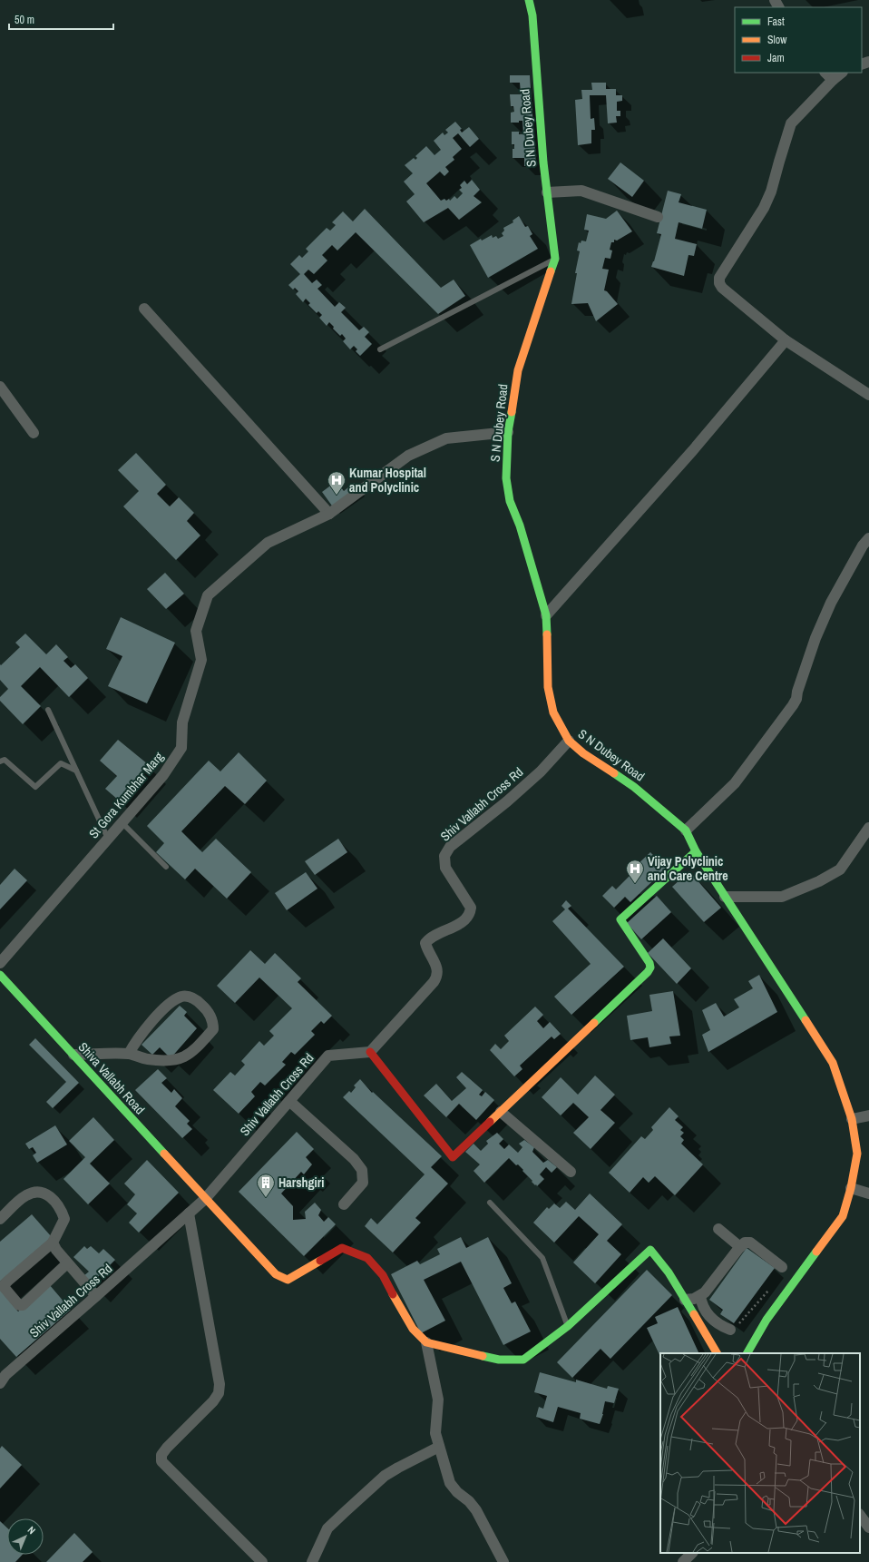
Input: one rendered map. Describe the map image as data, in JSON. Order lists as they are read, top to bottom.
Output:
{
  "streets": {
    "street": [
      "S N Dubey Road",
      "St Gora Kumbhar Marg",
      "Shiv Vallabh Cross Rd",
      "Shiva Vallabh Road"
    ]
  },
  "crossings": [
    ["S N Dubey Road", "St Gora Kumbhar Marg"],
    ["S N Dubey Road", "Shiv Vallabh Cross Rd"],
    ["Shiv Vallabh Cross Rd", "Shiva Vallabh Road"]
  ],
  "places": {
    "hospital": ["Kumar Hospital and Polyclinic", "Vijay Polyclinic and Care Centre"],
    "building": ["Harshgiri"]
  },
  "legend": ["Fast", "Slow", "Jam"],
  "scale_bar": "50 m",
  "north": "top right"
}
